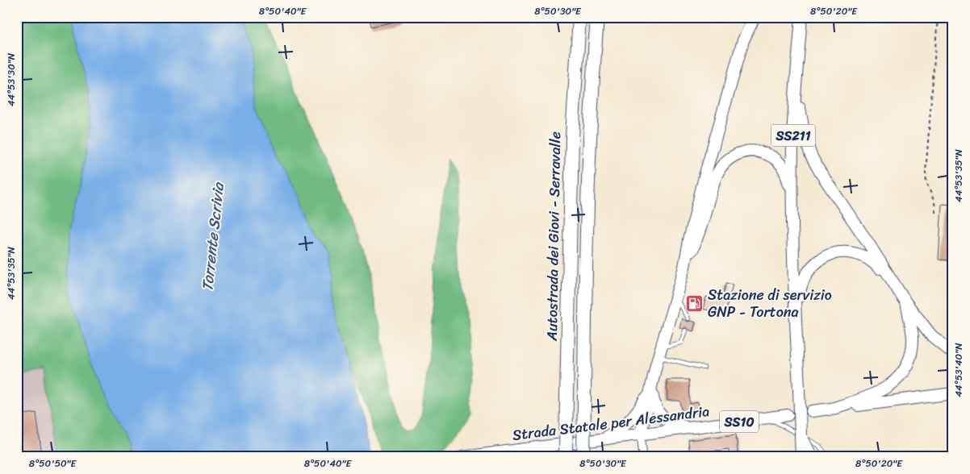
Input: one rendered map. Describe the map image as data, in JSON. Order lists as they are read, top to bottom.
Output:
{
  "streets": {
    "highway": ["Autostrada dei Giovi - Serravalle"],
    "main road": ["SS211", "SS10", "Strada Statale per Alessandria"]
  },
  "water": ["Torrente Scrivia"],
  "places": {
    "fuel station": ["Stazione di servizio GNP - Tortona"]
  },
  "coordinates": [
    "8°50'40\"E",
    "8°50'30\"E",
    "8°50'20\"E",
    "44°53'30\"N",
    "44°53'35\"N",
    "44°53'40\"N",
    "8°50'50\"E"
  ]
}
